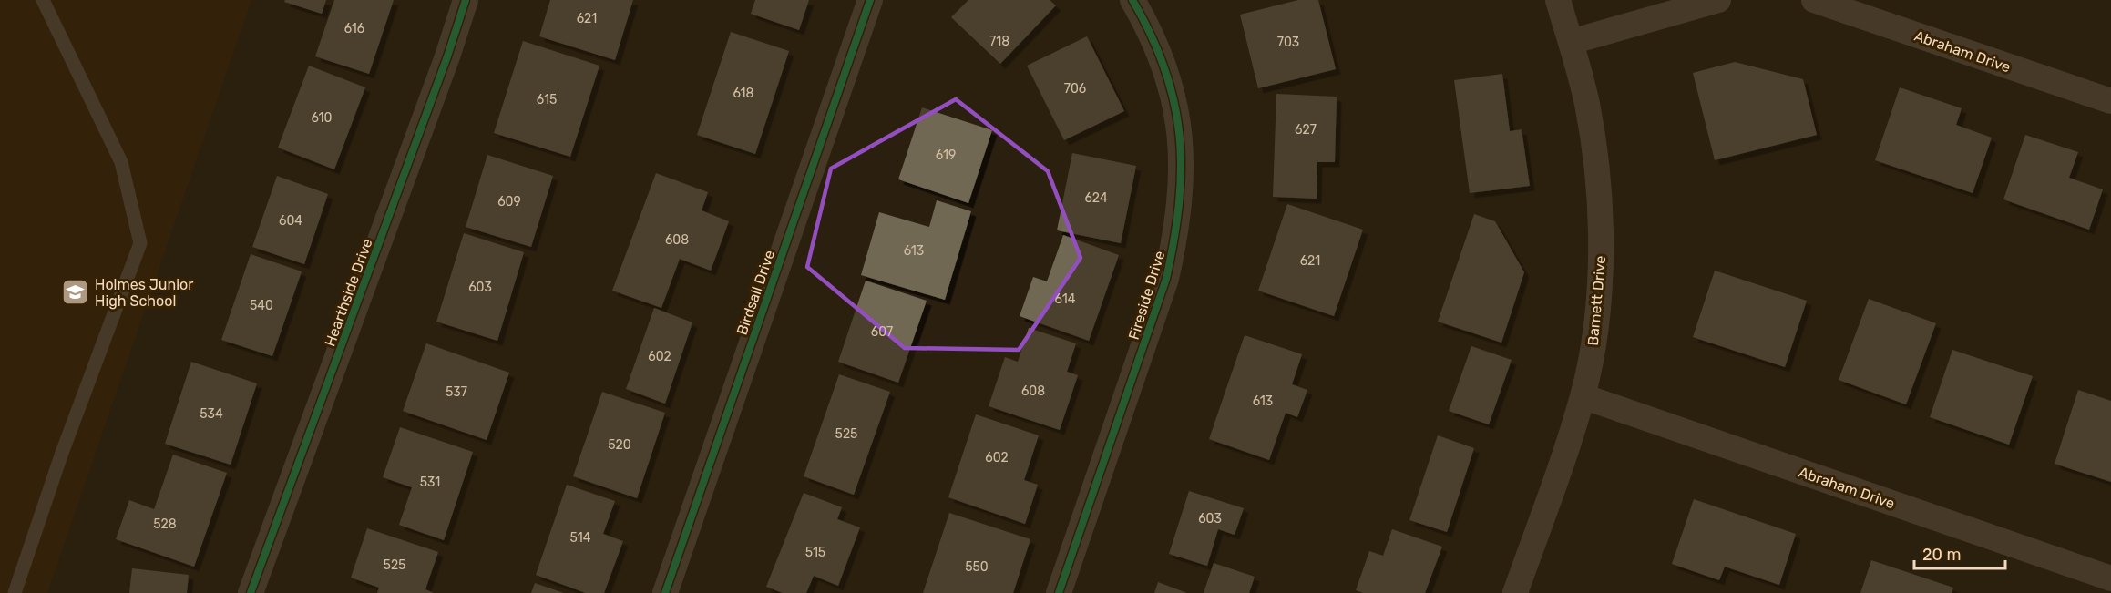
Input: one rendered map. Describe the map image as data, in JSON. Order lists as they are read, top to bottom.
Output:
{
  "streets": {
    "street": [
      "Abraham Drive",
      "Hearthside Drive",
      "Birdsall Drive",
      "Fireside Drive",
      "Barnett Drive"
    ]
  },
  "crossings": [
    ["Abraham Drive", "Barnett Drive"]
  ],
  "places": {
    "school or university": ["Holmes Junior High School"]
  },
  "house_numbers": [
    "621",
    "616",
    "718",
    "703",
    "706",
    "618",
    "615",
    "610",
    "627",
    "619",
    "624",
    "609",
    "604",
    "608",
    "613",
    "621",
    "603",
    "614",
    "540",
    "607",
    "602",
    "608",
    "537",
    "613",
    "534",
    "525",
    "520",
    "602",
    "531",
    "603",
    "528",
    "514",
    "515",
    "525",
    "550"
  ],
  "scale_bar": "20 m"
}
